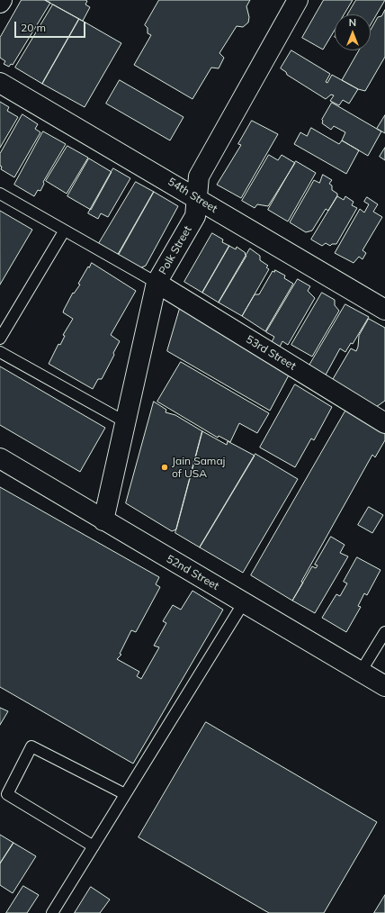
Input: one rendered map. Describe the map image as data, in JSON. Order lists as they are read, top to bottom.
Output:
{
  "streets": {
    "street": [
      "54th Street",
      "Polk Street",
      "53rd Street",
      "52nd Street"
    ]
  },
  "crossings": [
    ["54th Street", "Polk Street"],
    ["Polk Street", "53rd Street"],
    ["Polk Street", "52nd Street"]
  ],
  "places": ["Jain Samaj of USA"],
  "scale_bar": "20 m",
  "north": "top"
}
